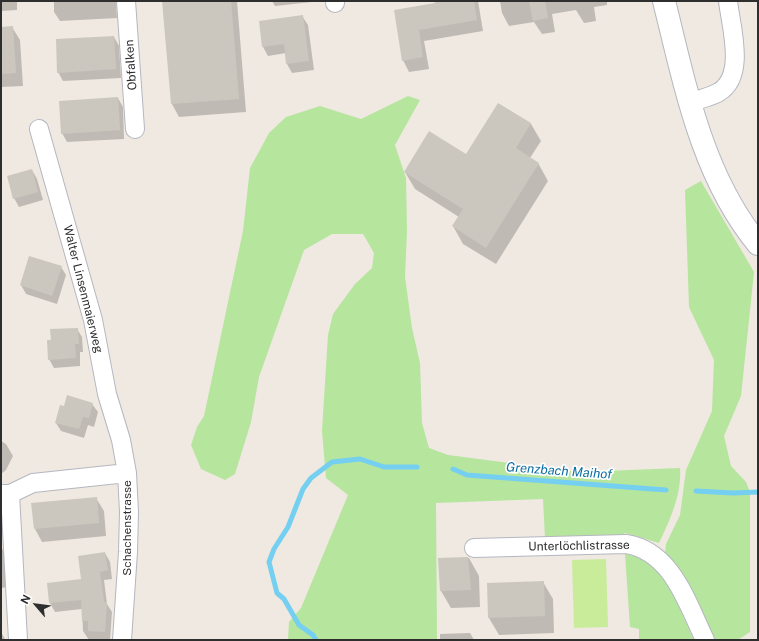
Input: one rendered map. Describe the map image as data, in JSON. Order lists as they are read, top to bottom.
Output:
{
  "streets": {
    "street": [
      "Obfalken",
      "Walter Linsenmaierweg",
      "Schachenstrasse",
      "Unterlöchlistrasse"
    ]
  },
  "crossings": [
    ["Walter Linsenmaierweg", "Schachenstrasse"]
  ],
  "water": ["Grenzbach Maihof"],
  "north": "top left"
}
